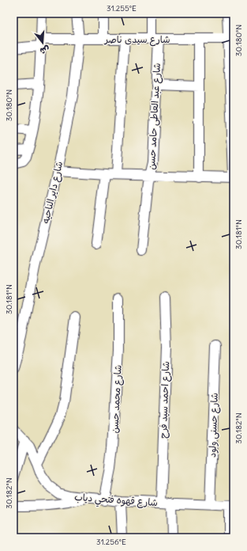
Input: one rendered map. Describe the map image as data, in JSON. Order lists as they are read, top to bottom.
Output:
{
  "streets": {
    "street": [
      "شارع سيدى ناصر",
      "شارع عبد العاطى حامد حسن",
      "شارع داير الناحيه",
      "شارع محمد حسن",
      "شارع احمد سيد فرح",
      "شارع حسنى ولود",
      "شارع قهوه فتحي دياب"
    ]
  },
  "crossings": [
    ["شارع سيدى ناصر", "شارع عبد العاطى حامد حسن"],
    ["شارع سيدى ناصر", "شارع داير الناحيه"],
    ["شارع محمد حسن", "شارع قهوه فتحي دياب"],
    ["شارع احمد سيد فرح", "شارع قهوه فتحي دياب"],
    ["شارع حسنى ولود", "شارع قهوه فتحي دياب"]
  ],
  "north": "bottom",
  "coordinates": [
    "31.255°E",
    "30.180°N",
    "30.181°N",
    "30.182°N",
    "31.256°E"
  ]
}
